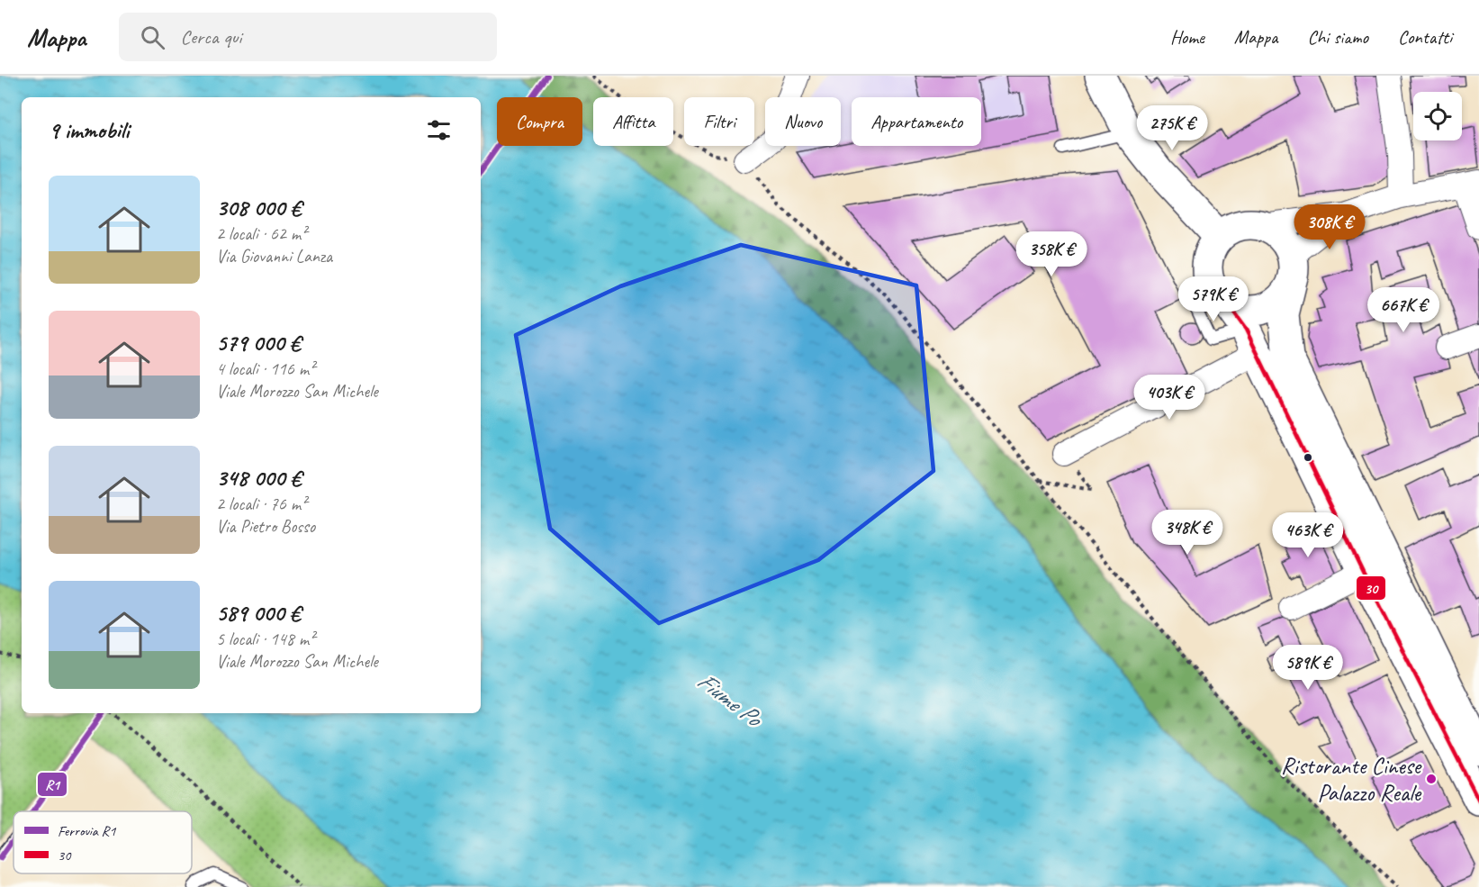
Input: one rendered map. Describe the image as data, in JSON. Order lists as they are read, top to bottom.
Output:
{
  "water": ["Fiume Po"],
  "places": ["Ristorante Cinese Palazzo Reale"],
  "lines": ["rail line R1", "transit line 30"],
  "legend": ["Ferrovia R1", "30"],
  "page": {
    "header": "Mappa",
    "search": "Cerca qui",
    "nav": [
      "Home",
      "Mappa",
      "Chi siamo",
      "Contatti"
    ],
    "chip": [
      "Compra",
      "Affitta",
      "Filtri",
      "Nuovo",
      "Appartamento"
    ],
    "heading": "9 immobili",
    "price": [
      "275K €",
      "308K €",
      "358K €",
      "579K €",
      "667K €",
      "403K €",
      "348K €",
      "463K €",
      "589K €"
    ],
    "list": [
      {
        "name": "308 000 €",
        "note": "2 locali · 62 m² · Via Giovanni Lanza"
      },
      {
        "name": "579 000 €",
        "note": "4 locali · 116 m² · Viale Morozzo San Michele"
      },
      {
        "name": "348 000 €",
        "note": "2 locali · 76 m² · Via Pietro Bosso"
      },
      {
        "name": "589 000 €",
        "note": "5 locali · 148 m² · Viale Morozzo San Michele"
      }
    ]
  }
}
